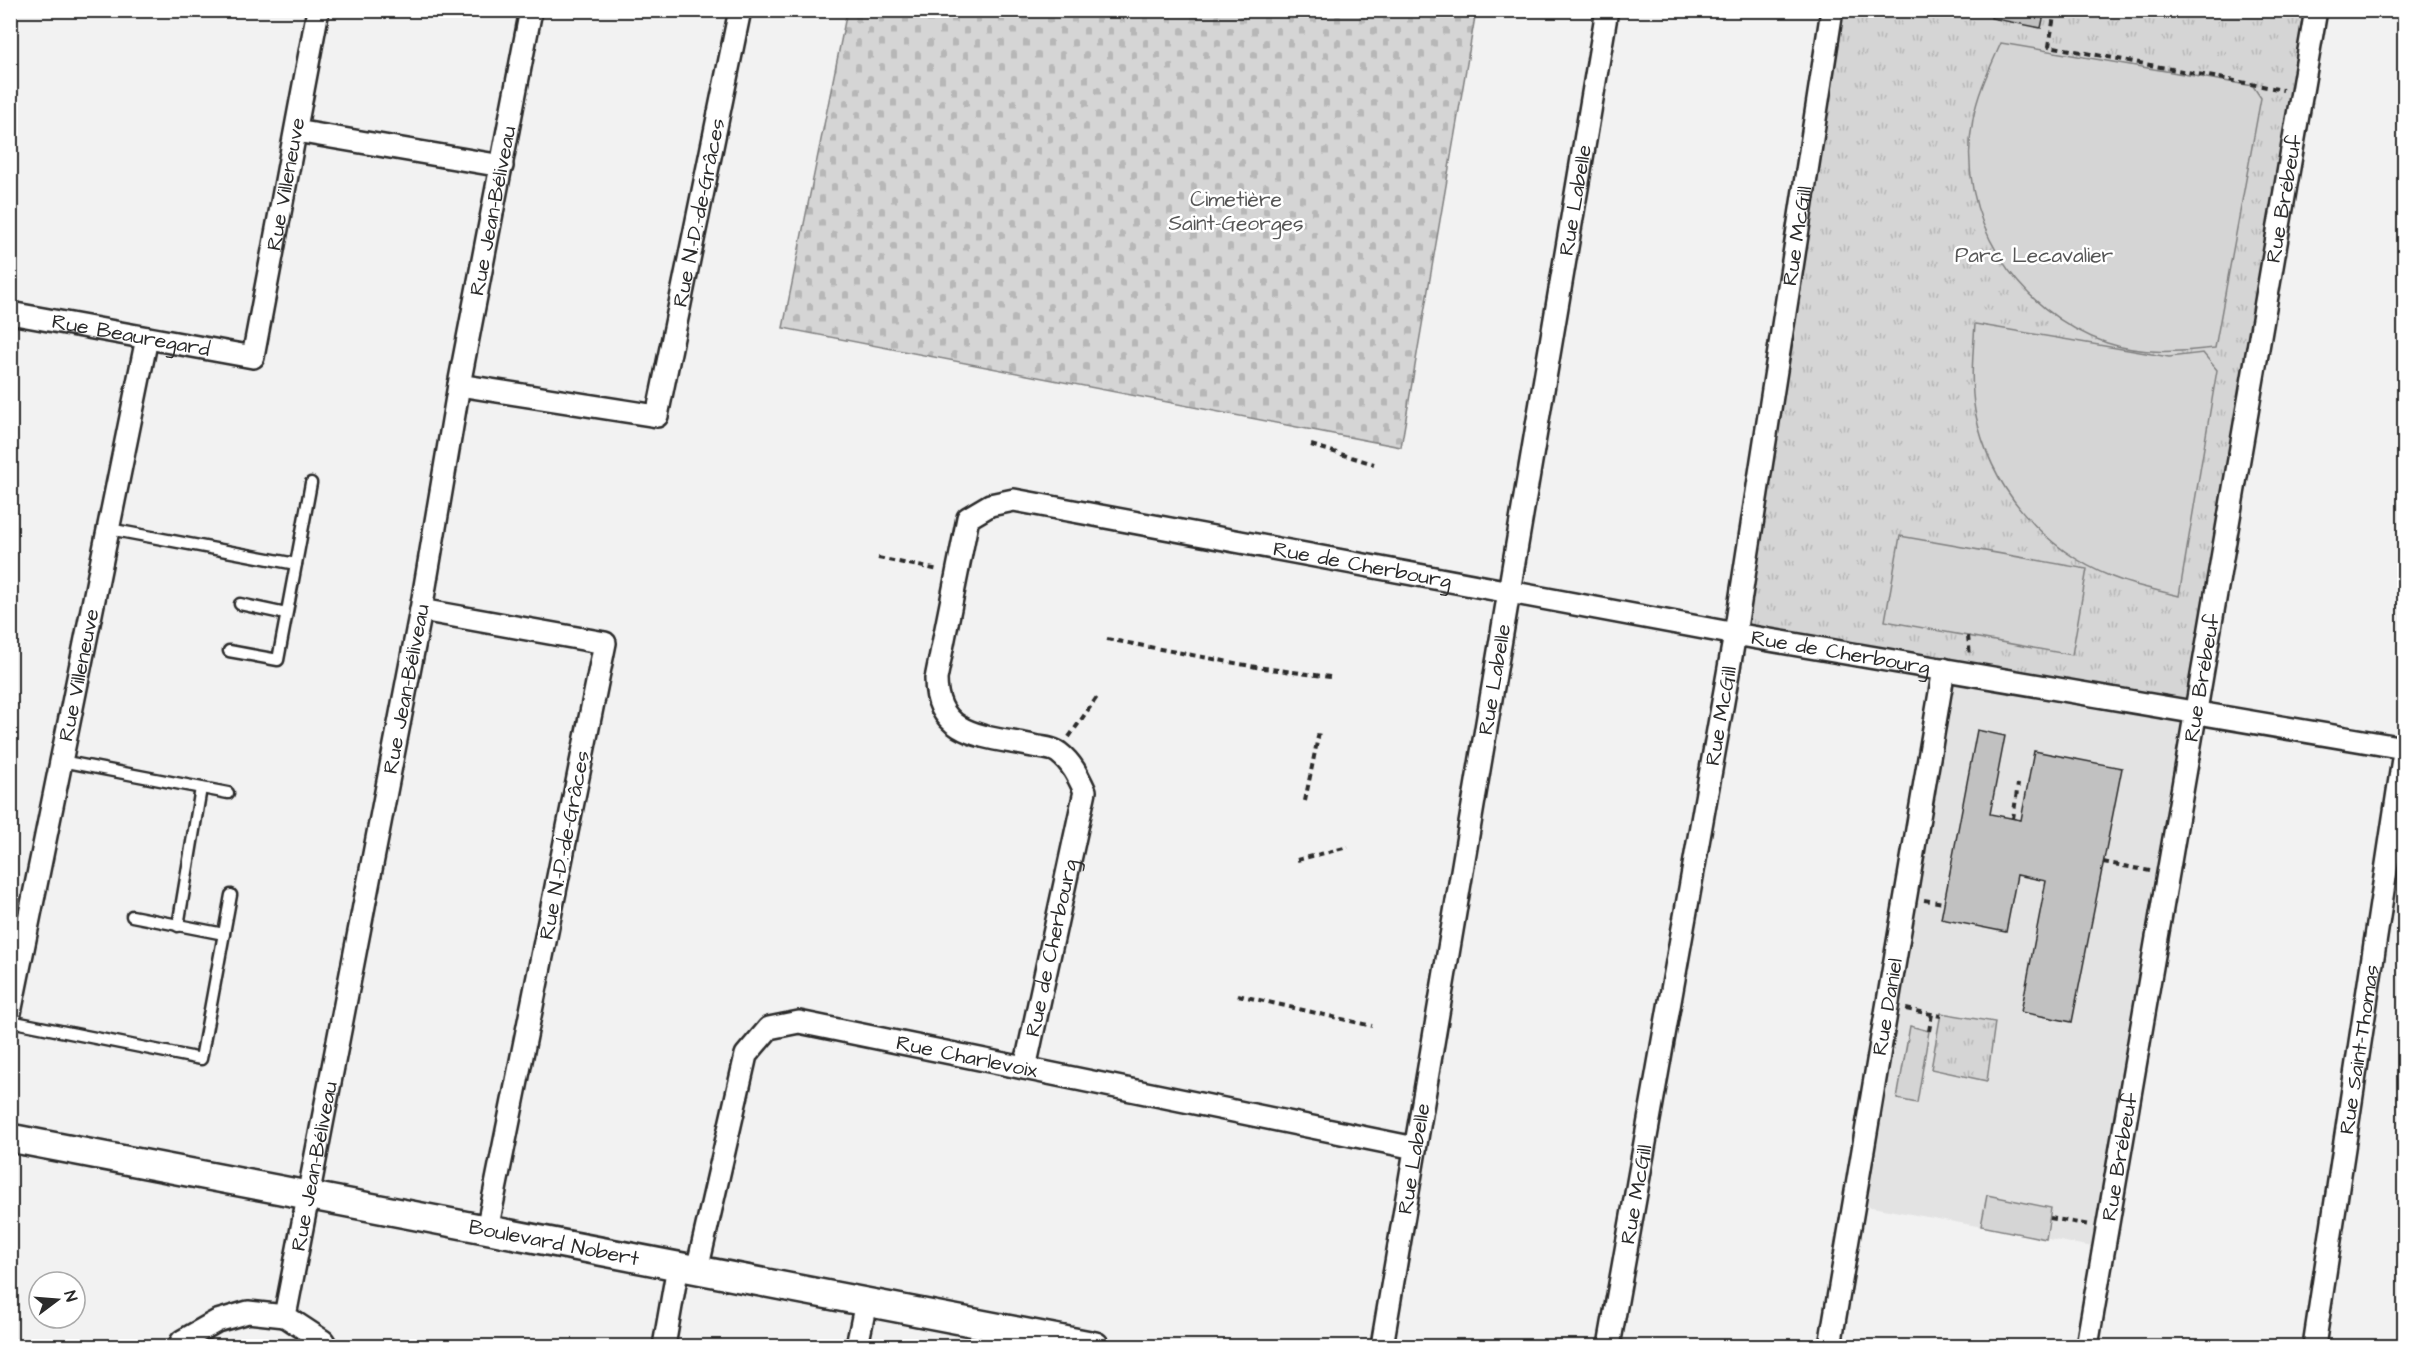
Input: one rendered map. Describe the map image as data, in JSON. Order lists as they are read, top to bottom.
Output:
{
  "streets": {
    "street": [
      "Rue Villeneuve",
      "Rue Labelle",
      "Rue Brébeuf",
      "Rue Jean-Béliveau",
      "Rue N.-D.-de-Grâces",
      "Rue McGill",
      "Rue Beauregard",
      "Rue de Cherbourg",
      "Rue Daniel",
      "Rue Saint-Thomas",
      "Rue Charlevoix",
      "Boulevard Nobert"
    ]
  },
  "crossings": [
    ["Rue Villeneuve", "Rue Beauregard"],
    ["Rue Labelle", "Rue de Cherbourg"],
    ["Rue Labelle", "Rue Charlevoix"],
    ["Rue Brébeuf", "Rue de Cherbourg"],
    ["Rue Jean-Béliveau", "Rue N.-D.-de-Grâces"],
    ["Rue Jean-Béliveau", "Boulevard Nobert"],
    ["Rue N.-D.-de-Grâces", "Boulevard Nobert"],
    ["Rue McGill", "Rue de Cherbourg"],
    ["Rue de Cherbourg", "Rue Daniel"],
    ["Rue de Cherbourg", "Rue Saint-Thomas"],
    ["Rue de Cherbourg", "Rue Charlevoix"],
    ["Rue Charlevoix", "Boulevard Nobert"]
  ],
  "parks": ["Cimetière Saint-Georges", "Parc Lecavalier"],
  "north": "right"
}
